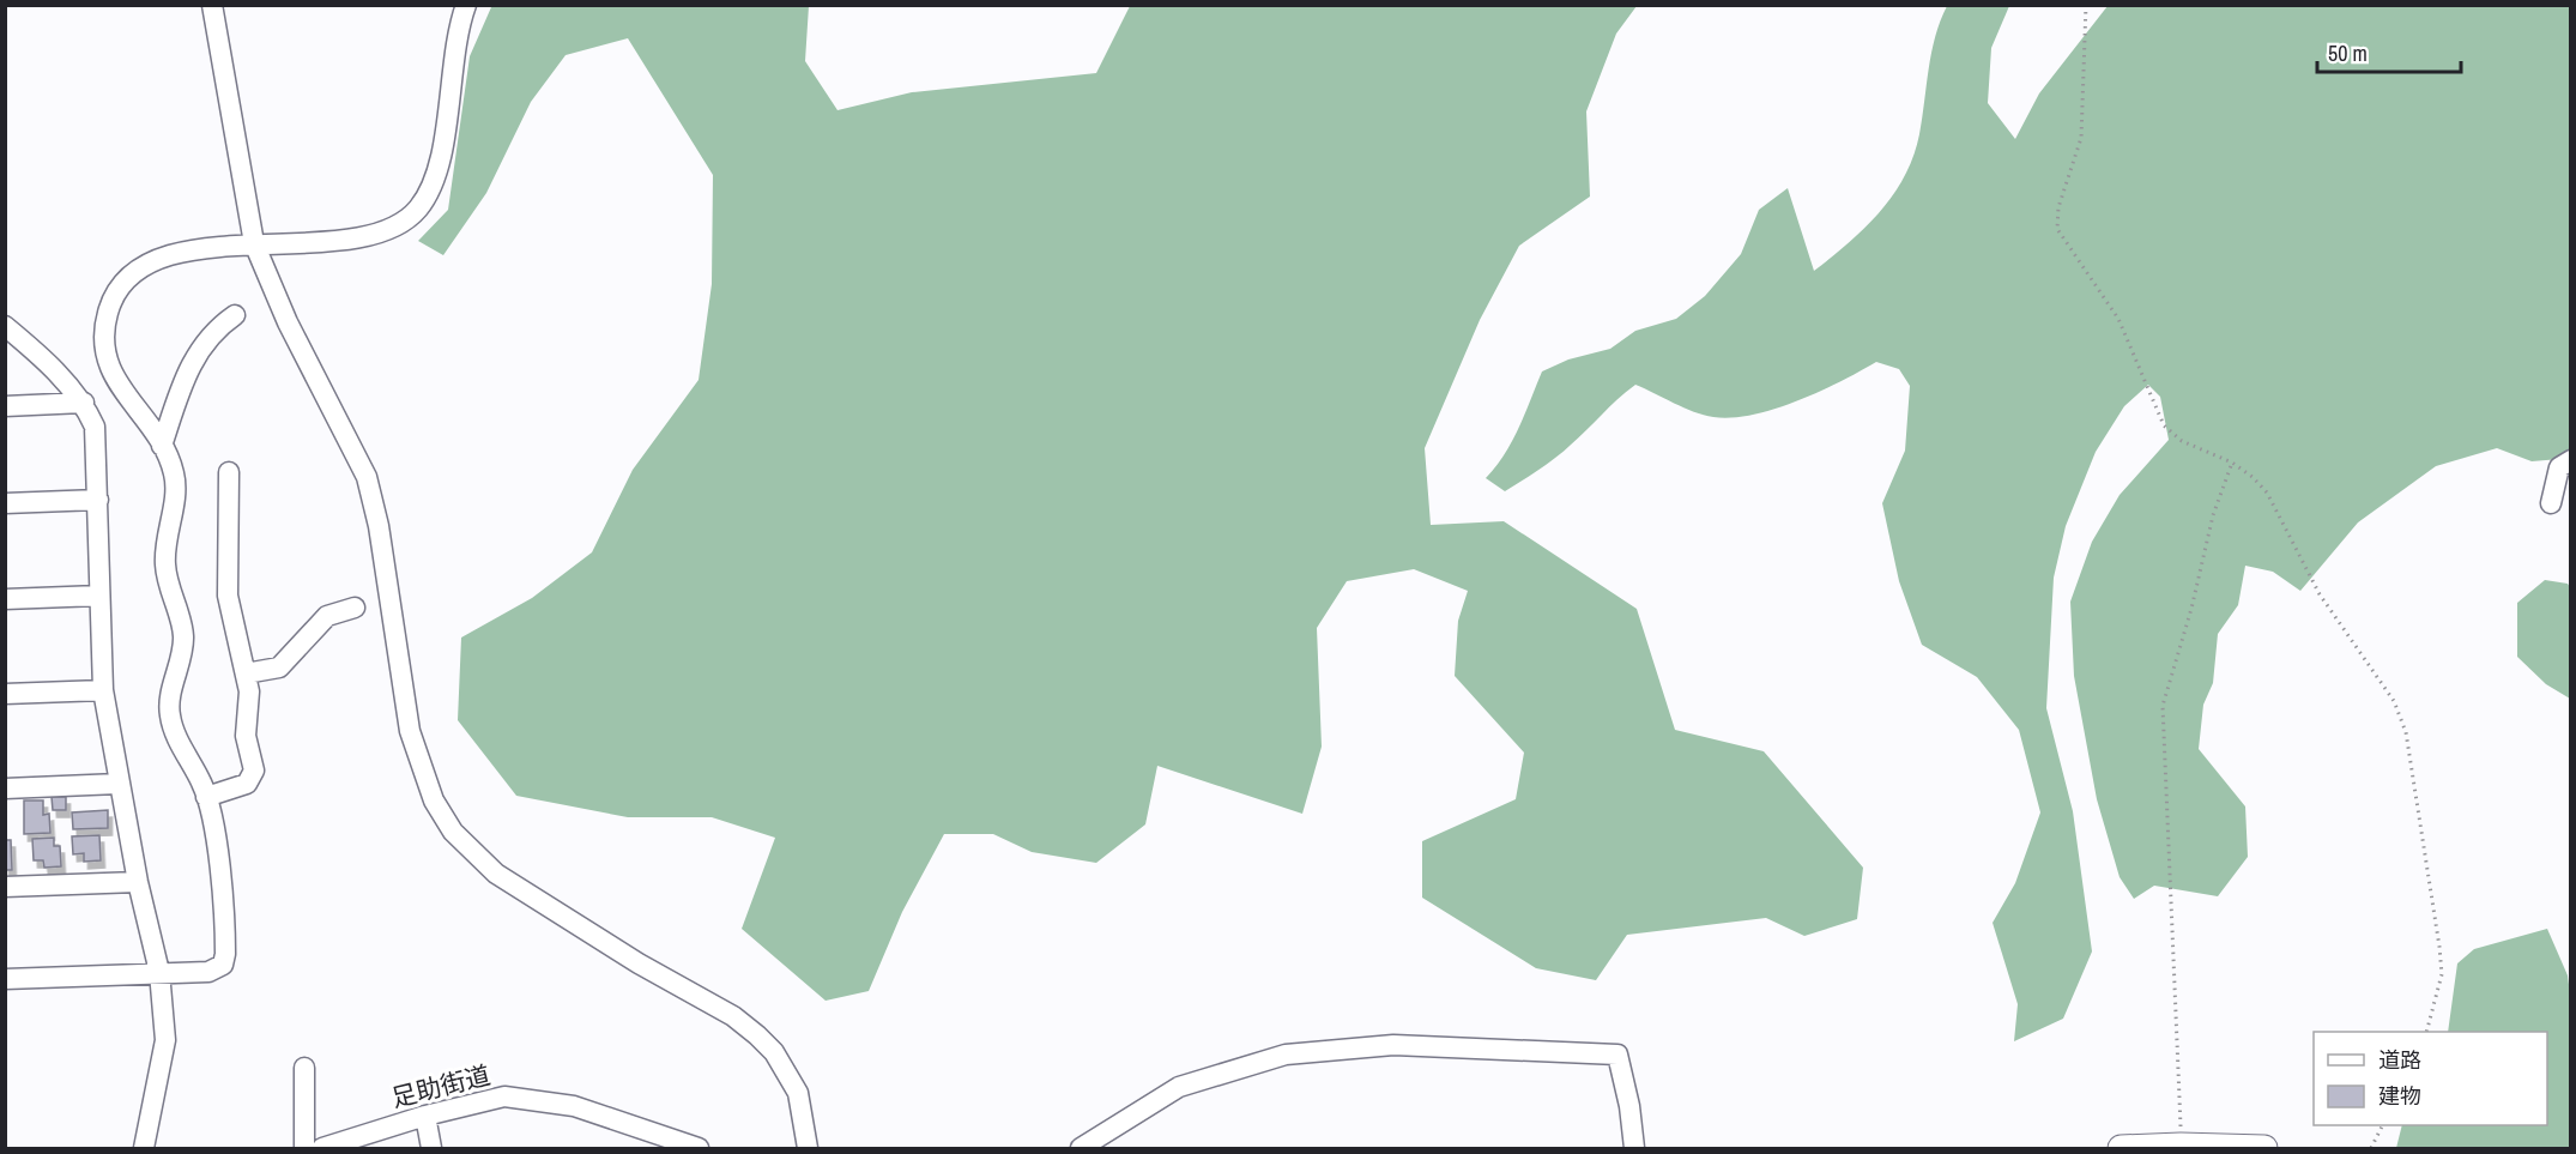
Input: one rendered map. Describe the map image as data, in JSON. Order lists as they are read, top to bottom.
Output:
{
  "streets": {
    "street": ["足助街道"]
  },
  "legend": ["道路", "建物"],
  "scale_bar": "50 m"
}
